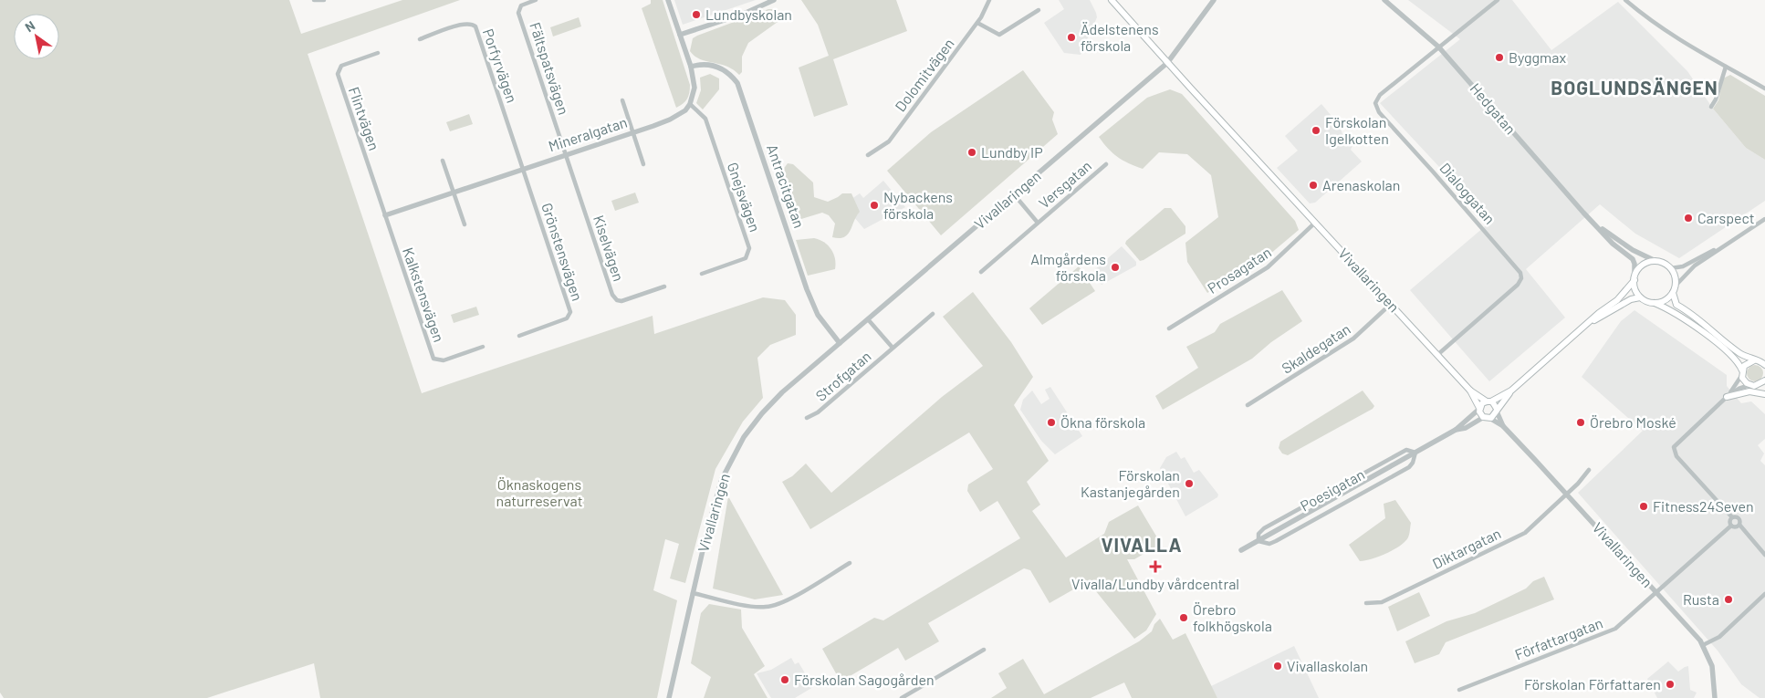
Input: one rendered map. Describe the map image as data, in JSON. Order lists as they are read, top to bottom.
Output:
{
  "streets": {
    "main road": ["Vivallaringen"],
    "street": [
      "Porfyrvägen",
      "Fältspatsvägen",
      "Dolomitvägen",
      "Hedgatan",
      "Flintvägen",
      "Mineralgatan",
      "Versgatan",
      "Antracitgatan",
      "Dialoggatan",
      "Gnejsvägen",
      "Kiselvägen",
      "Grönstensvägen",
      "Prosagatan",
      "Kalkstensvägen",
      "Skaldegatan",
      "Strofgatan",
      "Poesigatan",
      "Diktargatan",
      "Författargatan"
    ]
  },
  "crossings": [
    ["Porfyrvägen", "Mineralgatan"],
    ["Porfyrvägen", "Grönstensvägen"],
    ["Fältspatsvägen", "Mineralgatan"],
    ["Fältspatsvägen", "Kiselvägen"],
    ["Hedgatan", "Dialoggatan"],
    ["Flintvägen", "Mineralgatan"],
    ["Flintvägen", "Kalkstensvägen"],
    ["Mineralgatan", "Gnejsvägen"],
    ["Mineralgatan", "Kiselvägen"],
    ["Mineralgatan", "Grönstensvägen"],
    ["Mineralgatan", "Kalkstensvägen"],
    ["Versgatan", "Vivallaringen"],
    ["Antracitgatan", "Vivallaringen"],
    ["Dialoggatan", "Vivallaringen"],
    ["Vivallaringen", "Prosagatan"],
    ["Vivallaringen", "Skaldegatan"],
    ["Vivallaringen", "Strofgatan"],
    ["Vivallaringen", "Poesigatan"],
    ["Vivallaringen", "Diktargatan"],
    ["Vivallaringen", "Författargatan"]
  ],
  "districts": ["BOGLUNDSÄNGEN", "VIVALLA"],
  "parks": ["Öknaskogens naturreservat"],
  "places": {
    "other": [
      "Lundbyskolan",
      "Ädelstenens förskola",
      "Byggmax",
      "Förskolan Igelkotten",
      "Lundby IP",
      "Arenaskolan",
      "Nybackens förskola",
      "Carspect",
      "Almgårdens förskola",
      "Ökna förskola",
      "Örebro Moské",
      "Förskolan Kastanjegården",
      "Fitness24Seven",
      "Rusta",
      "Örebro folkhögskola",
      "Vivallaskolan",
      "Förskolan Sagogården",
      "Förskolan Författaren"
    ],
    "health": ["Vivalla/Lundby vårdcentral"]
  },
  "north": "top left"
}
